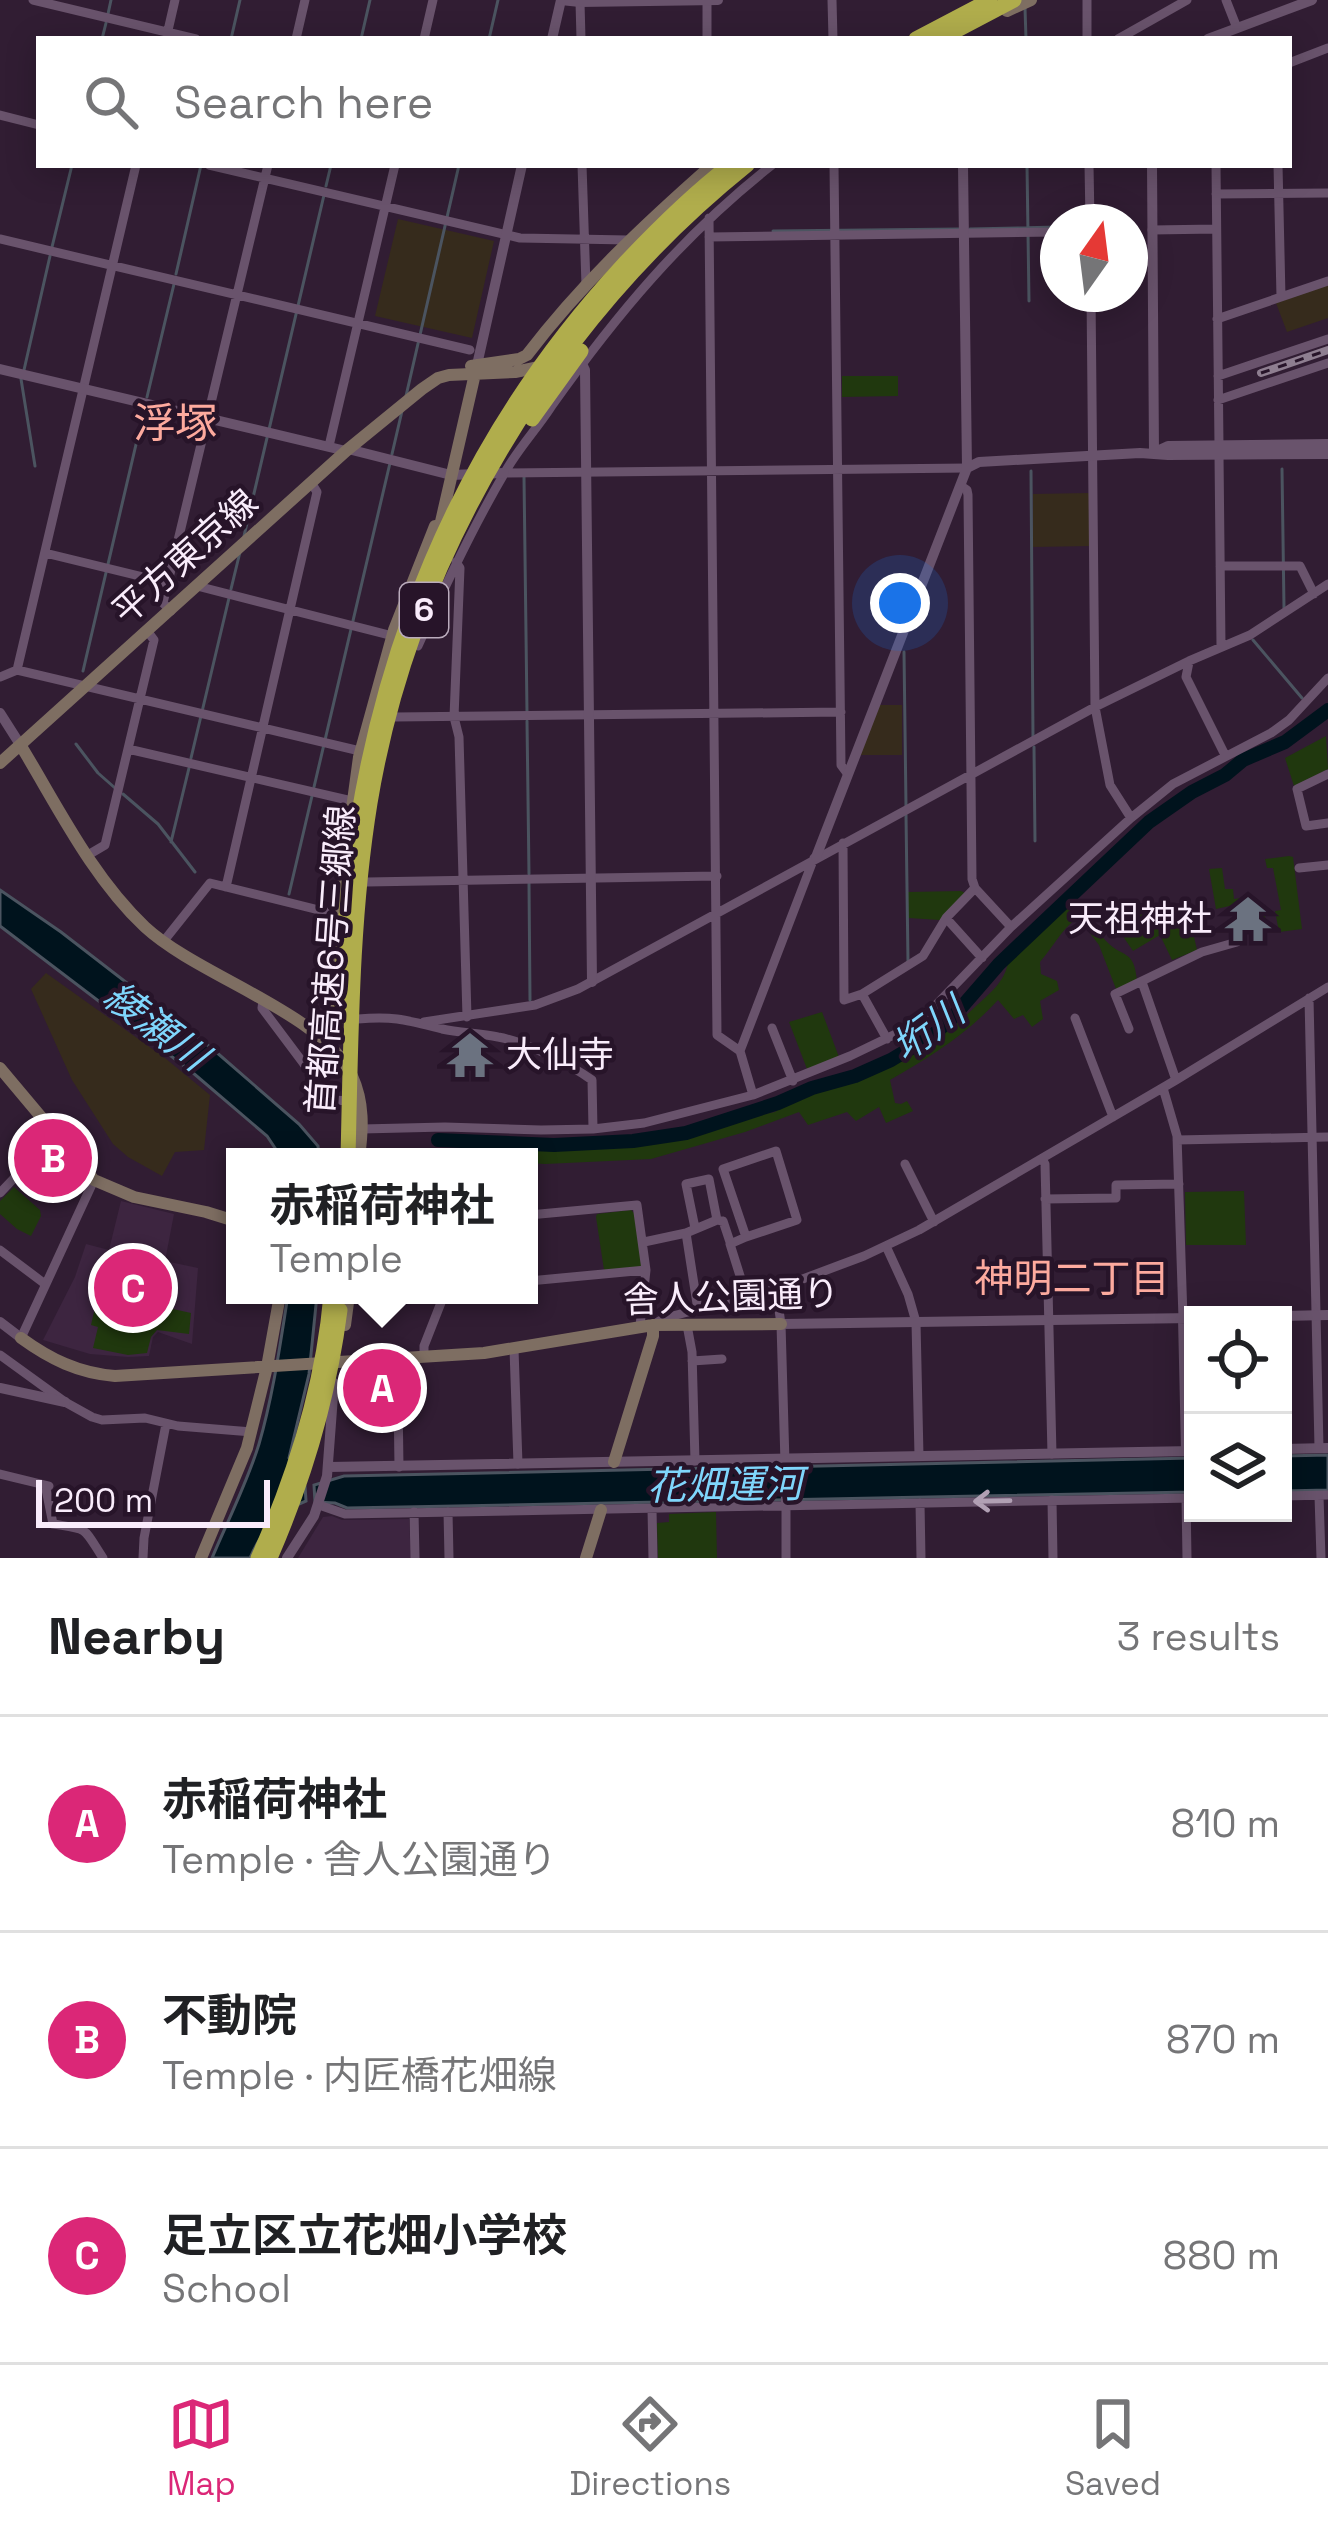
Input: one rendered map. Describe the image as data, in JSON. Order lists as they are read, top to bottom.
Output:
{
  "streets": {
    "highway": ["6", "首都高速6号三郷線"],
    "main road": ["平方東京線", "舎人公園通り"]
  },
  "districts": ["浮塚", "神明二丁目"],
  "water": ["綾瀬川", "垳川", "花畑運河"],
  "places": {
    "temple": ["天祖神社", "大仙寺"]
  },
  "scale_bar": "200 m",
  "north": "top",
  "page": {
    "search": "Search here",
    "pins": ["B", "C", "A"],
    "popup": ["赤稲荷神社", "Temple"],
    "scale": "200 m",
    "heading": ["Nearby", "3 results"],
    "list": [
      {
        "mark": "A",
        "name": "赤稲荷神社",
        "note": "Temple · 舎人公園通り",
        "value": "810 m"
      },
      {
        "mark": "B",
        "name": "不動院",
        "note": "Temple · 内匠橋花畑線",
        "value": "870 m"
      },
      {
        "mark": "C",
        "name": "足立区立花畑小学校",
        "note": "School",
        "value": "880 m"
      }
    ],
    "nav": ["Map", "Directions", "Saved"]
  }
}
